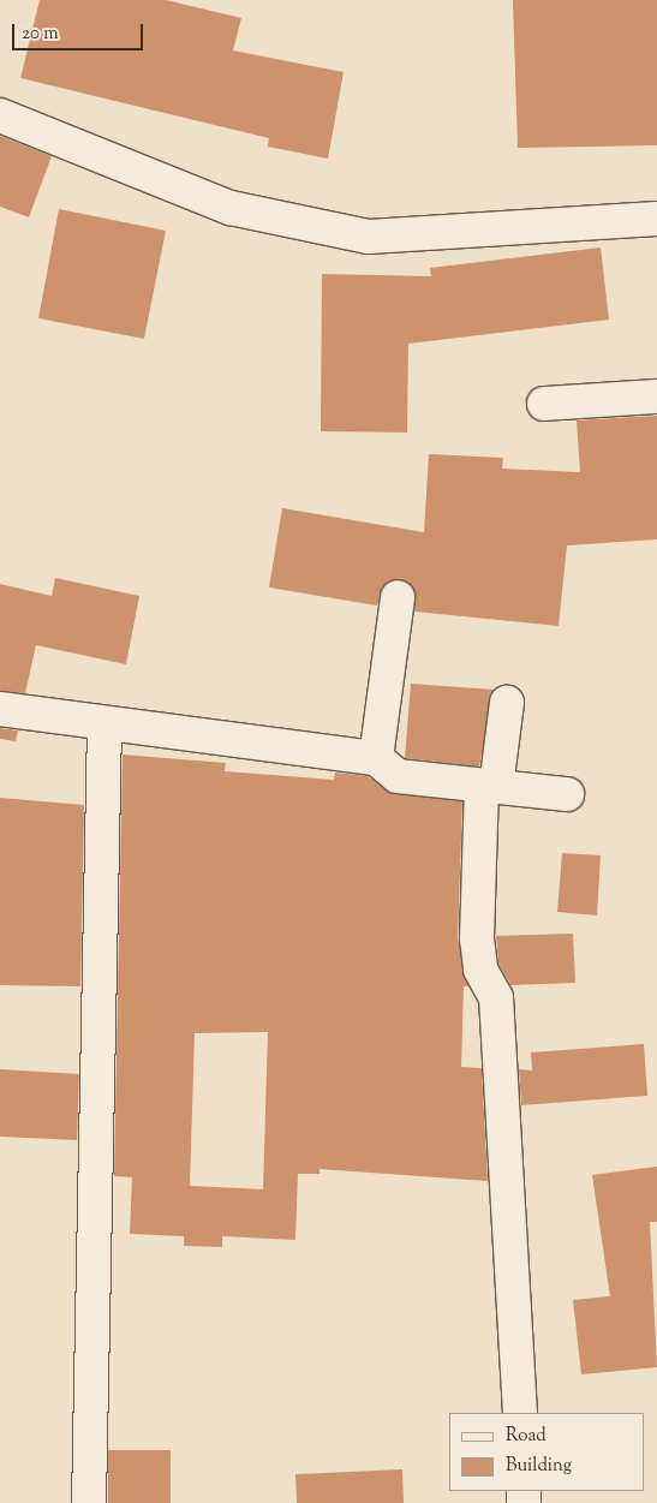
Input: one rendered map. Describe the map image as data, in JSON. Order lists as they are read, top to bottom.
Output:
{
  "legend": ["Road", "Building"],
  "scale_bar": "20 m"
}
